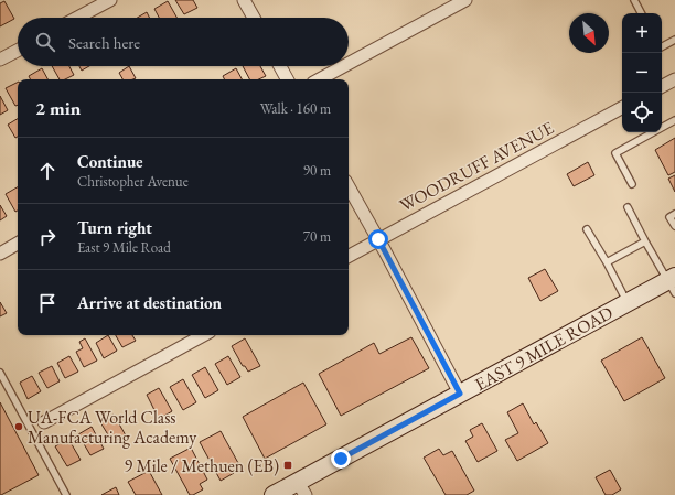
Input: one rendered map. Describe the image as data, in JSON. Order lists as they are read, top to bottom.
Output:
{
  "streets": {
    "main road": ["EAST 9 MILE ROAD"],
    "street": ["WOODRUFF AVENUE"]
  },
  "places": {
    "other": ["UA-FCA World Class Manufacturing Academy"],
    "transit": ["9 Mile / Methuen (EB)"]
  },
  "north": "bottom right",
  "page": {
    "map_buttons": ["+", "−"],
    "search": "Search here",
    "heading": ["2 min", "Walk · 160 m"],
    "list": [
      ["Continue", "Christopher Avenue", "90 m"],
      ["Turn right", "East 9 Mile Road", "70 m"],
      "Arrive at destination"
    ]
  }
}
